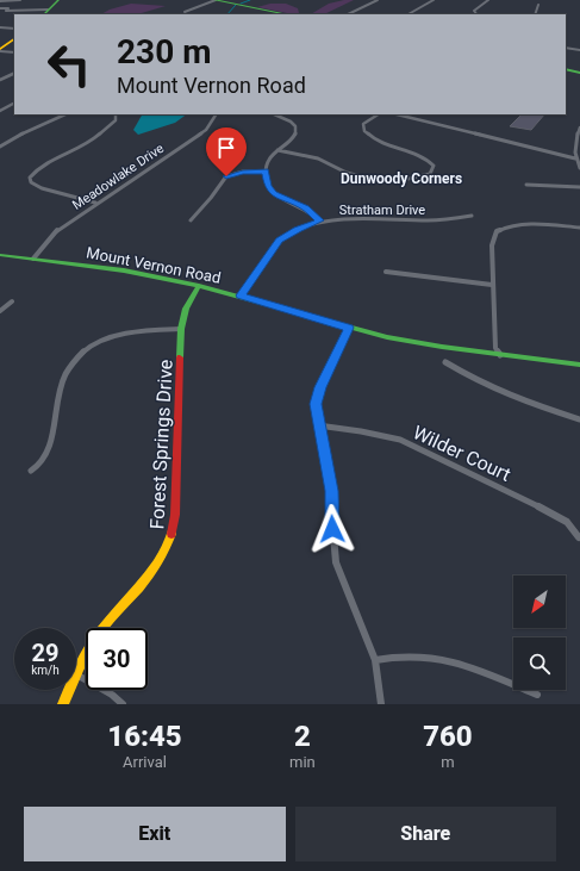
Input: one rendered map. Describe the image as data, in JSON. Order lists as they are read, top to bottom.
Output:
{
  "streets": {
    "street": [
      "Meadowlake Drive",
      "Stratham Drive",
      "Mount Vernon Road",
      "Forest Springs Drive",
      "Wilder Court"
    ]
  },
  "crossings": [
    ["Meadowlake Drive", "Mount Vernon Road"],
    ["Stratham Drive", "Mount Vernon Road"],
    ["Mount Vernon Road", "Forest Springs Drive"]
  ],
  "districts": ["Dunwoody Corners"],
  "north": "bottom left",
  "page": {
    "turn": ["230 m", "Mount Vernon Road"],
    "speed": "29 km/h",
    "limit": "30",
    "eta": [
      "16:45",
      "Arrival",
      "2",
      "min",
      "760",
      "m"
    ],
    "buttons": ["Exit", "Share"]
  }
}
